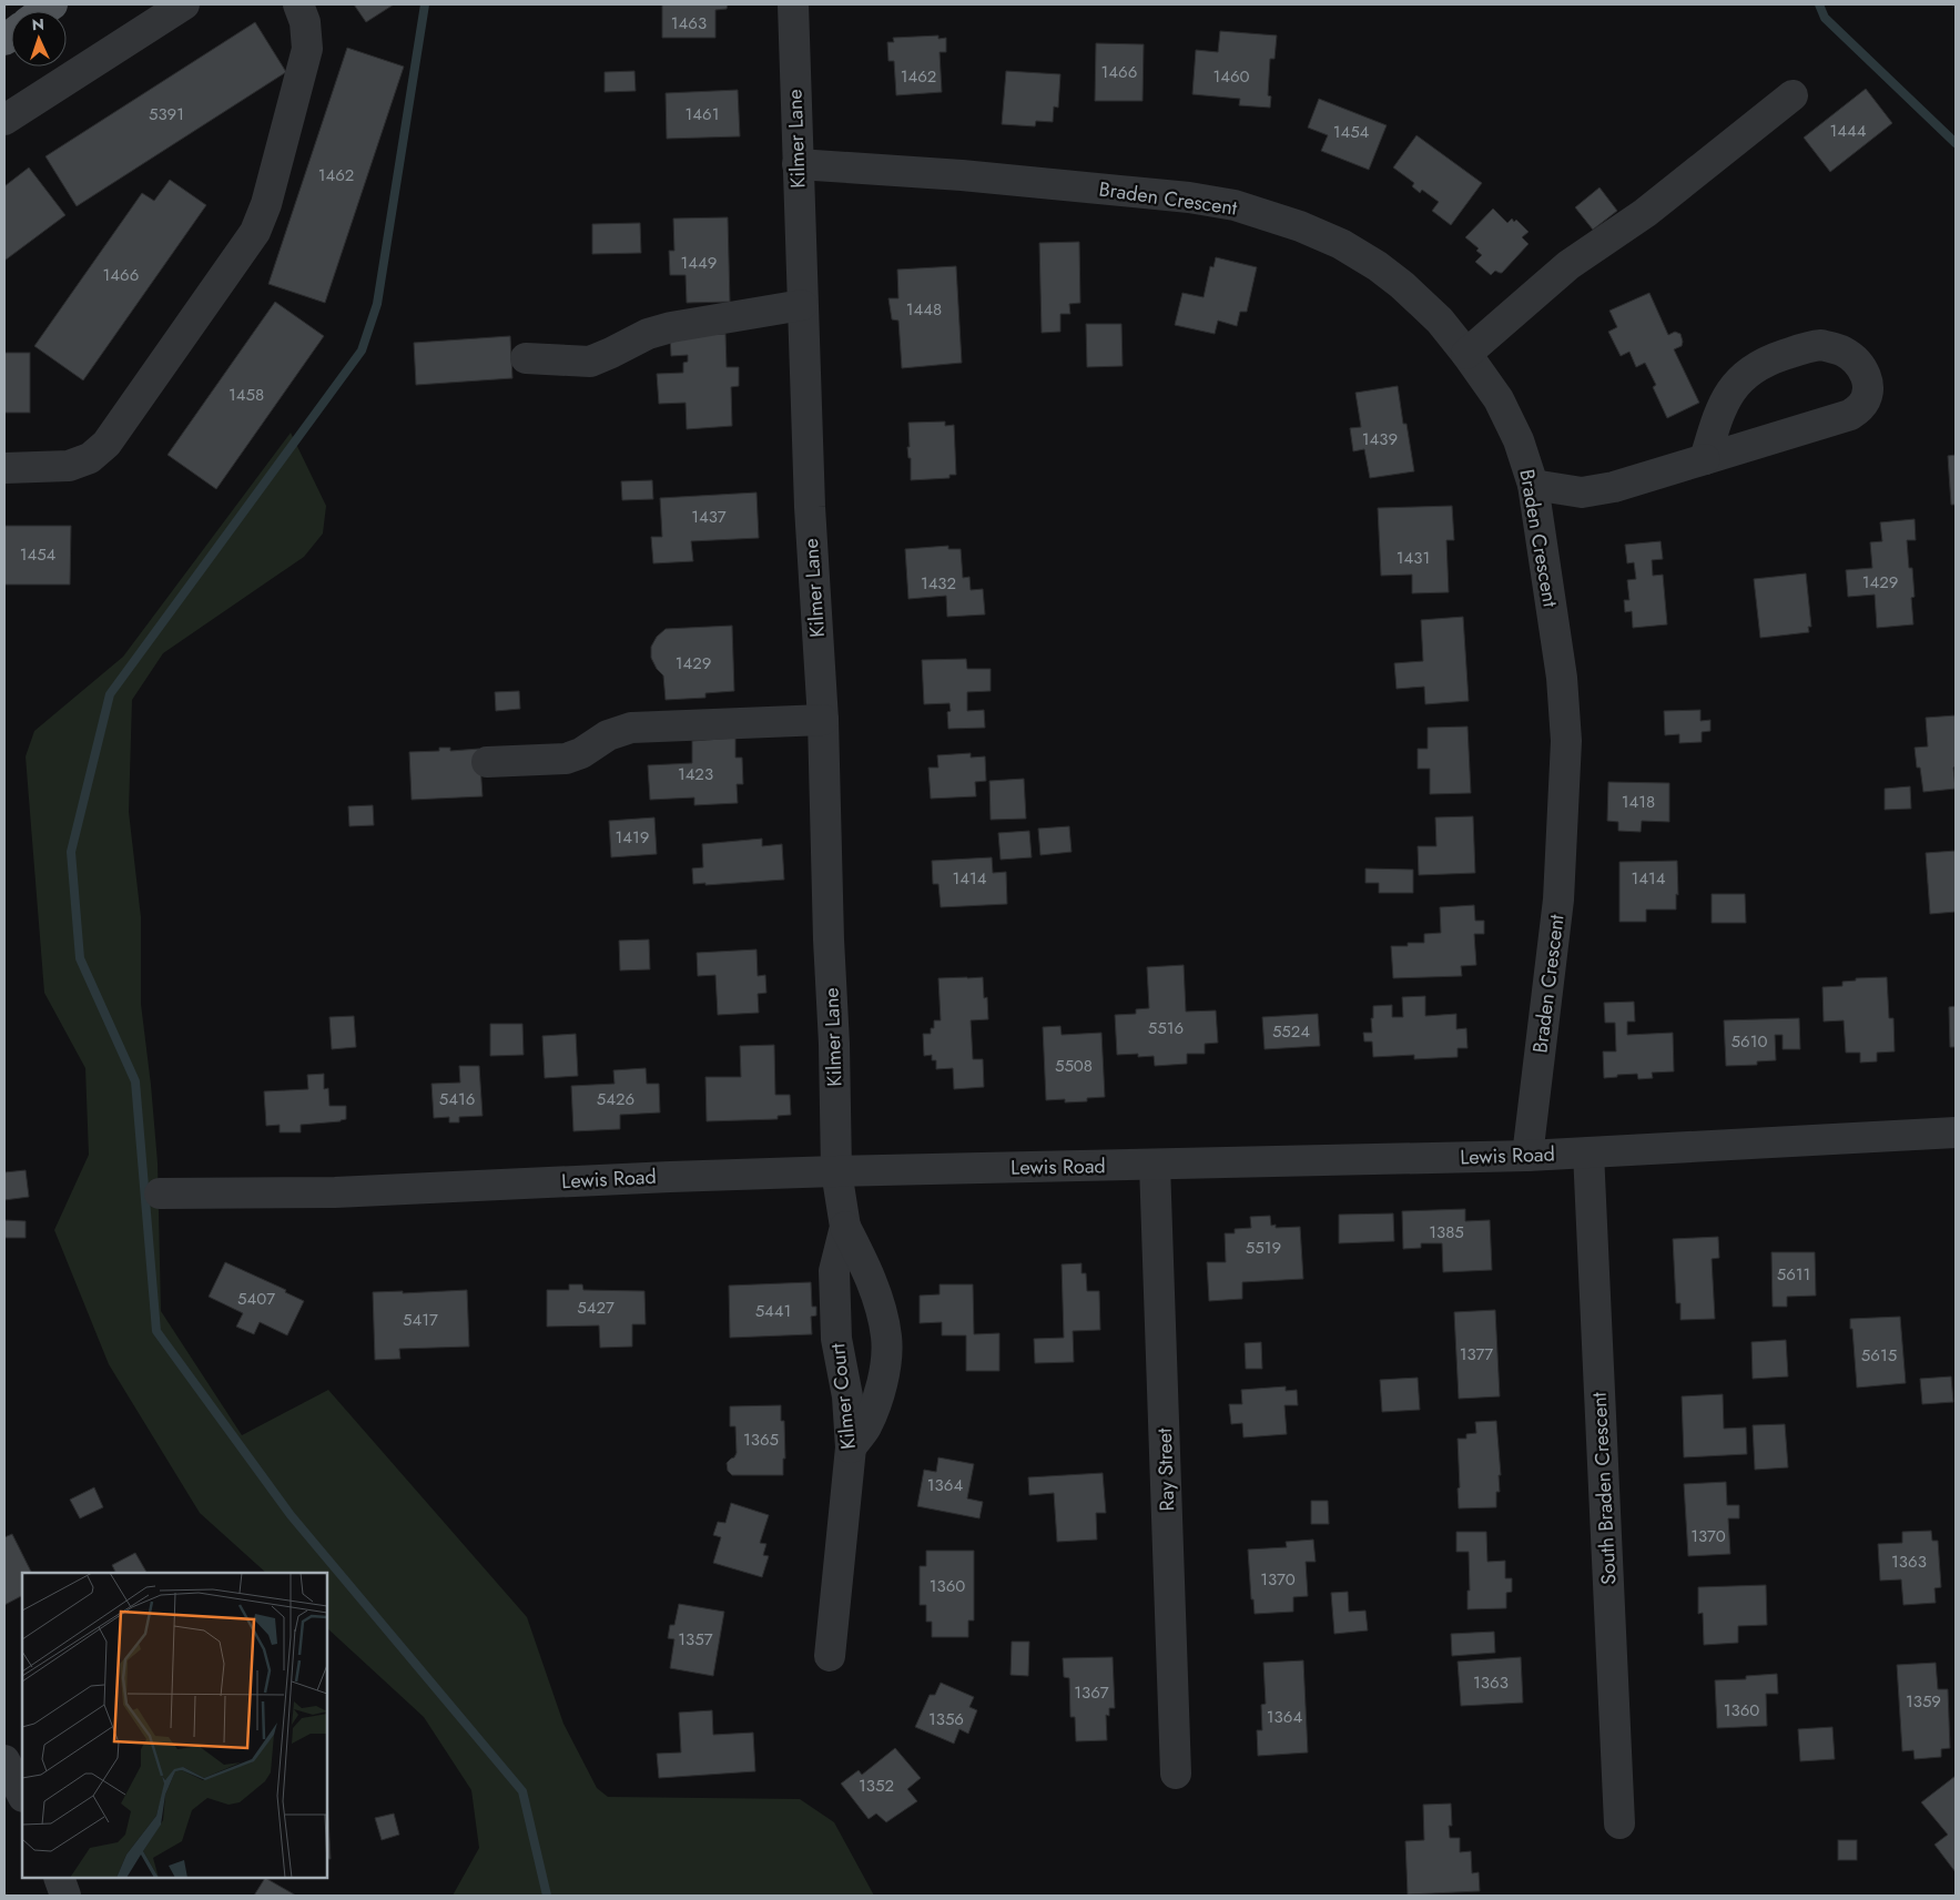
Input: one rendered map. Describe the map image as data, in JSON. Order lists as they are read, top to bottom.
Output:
{
  "streets": {
    "street": [
      "Kilmer Lane",
      "Braden Crescent",
      "Lewis Road",
      "Kilmer Court",
      "Ray Street",
      "South Braden Crescent"
    ]
  },
  "crossings": [
    ["Kilmer Lane", "Braden Crescent"],
    ["Kilmer Lane", "Lewis Road"],
    ["Kilmer Lane", "Kilmer Court"],
    ["Braden Crescent", "Lewis Road"],
    ["Lewis Road", "Kilmer Court"],
    ["Lewis Road", "Ray Street"],
    ["Lewis Road", "South Braden Crescent"]
  ],
  "house_numbers": [
    "1463",
    "1466",
    "1462",
    "1460",
    "5391",
    "1461",
    "1444",
    "1454",
    "1462",
    "1449",
    "1466",
    "1448",
    "1458",
    "1439",
    "1437",
    "1454",
    "1431",
    "1429",
    "1432",
    "1429",
    "1423",
    "1418",
    "1419",
    "1414",
    "1414",
    "5516",
    "5524",
    "5610",
    "5508",
    "5416",
    "5426",
    "1385",
    "5519",
    "5611",
    "5407",
    "5427",
    "5441",
    "5417",
    "1377",
    "5615",
    "1365",
    "1364",
    "1370",
    "1363",
    "1370",
    "1360",
    "1357",
    "1363",
    "1367",
    "1359",
    "1360",
    "1364",
    "1356",
    "1352"
  ],
  "north": "top"
}
